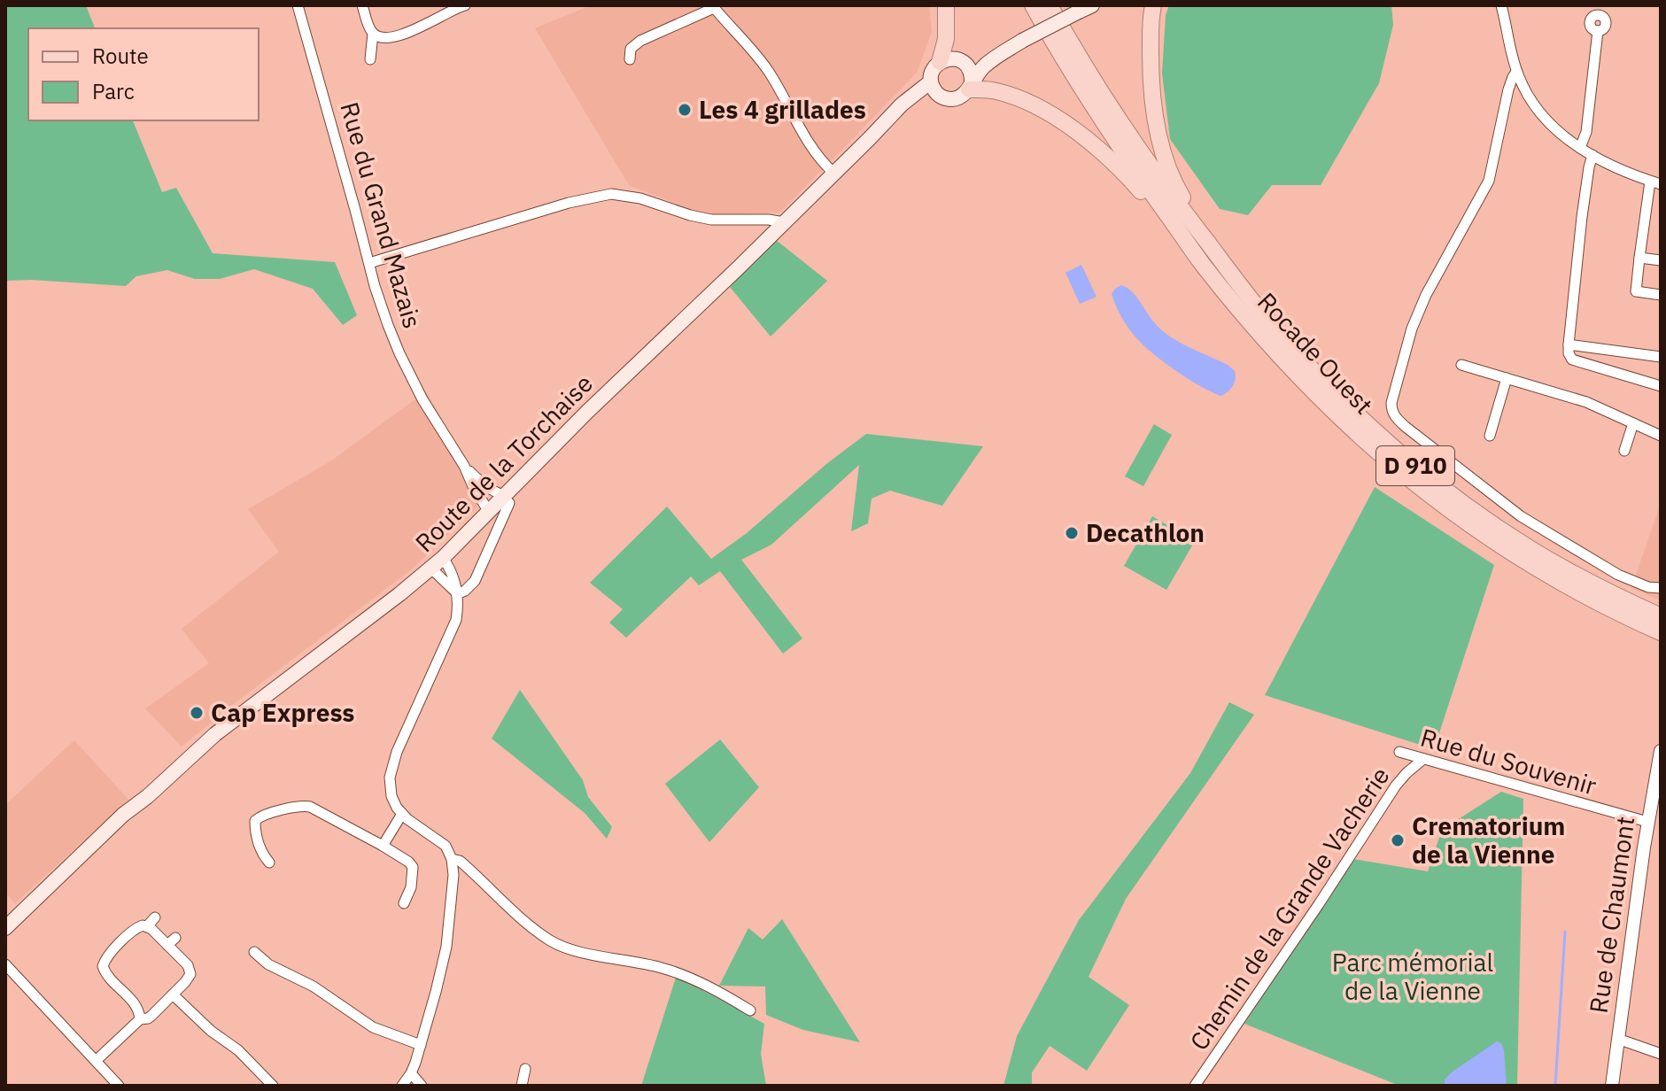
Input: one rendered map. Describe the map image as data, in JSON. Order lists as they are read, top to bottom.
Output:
{
  "streets": {
    "main road": ["Rocade Ouest", "Route de la Torchaise", "D 910"],
    "street": [
      "Rue du Grand Mazais",
      "Rue du Souvenir",
      "Chemin de la Grande Vacherie",
      "Rue de Chaumont"
    ]
  },
  "crossings": [
    ["Rue du Grand Mazais", "Route de la Torchaise"],
    ["Rue du Souvenir", "Chemin de la Grande Vacherie"],
    ["Rue du Souvenir", "Rue de Chaumont"]
  ],
  "parks": ["Parc mémorial de la Vienne"],
  "places": [
    "Les 4 grillades",
    "Decathlon",
    "Cap Express",
    "Crematorium de la Vienne"
  ],
  "legend": ["Route", "Parc"]
}
